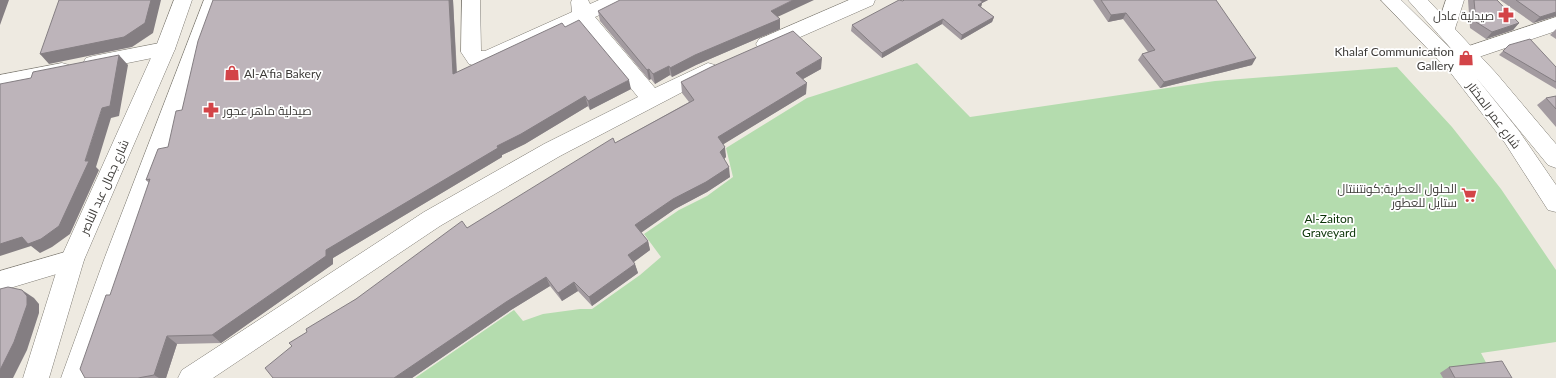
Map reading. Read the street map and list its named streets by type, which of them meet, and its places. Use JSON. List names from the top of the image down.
{
  "streets": {
    "street": ["شارع عمر المختار", "شارع جمال عبد الناصر"]
  },
  "parks": ["Al-Zaiton Graveyard"],
  "places": {
    "pharmacy": ["صيدلية عادل", "صيدلية ماهر عجور"],
    "shop": ["Khalaf Communication Gallery", "Al-A'fia Bakery"],
    "supermarket": ["الحلول العطرية;كونتننتال ستايل للعطور"]
  }
}
